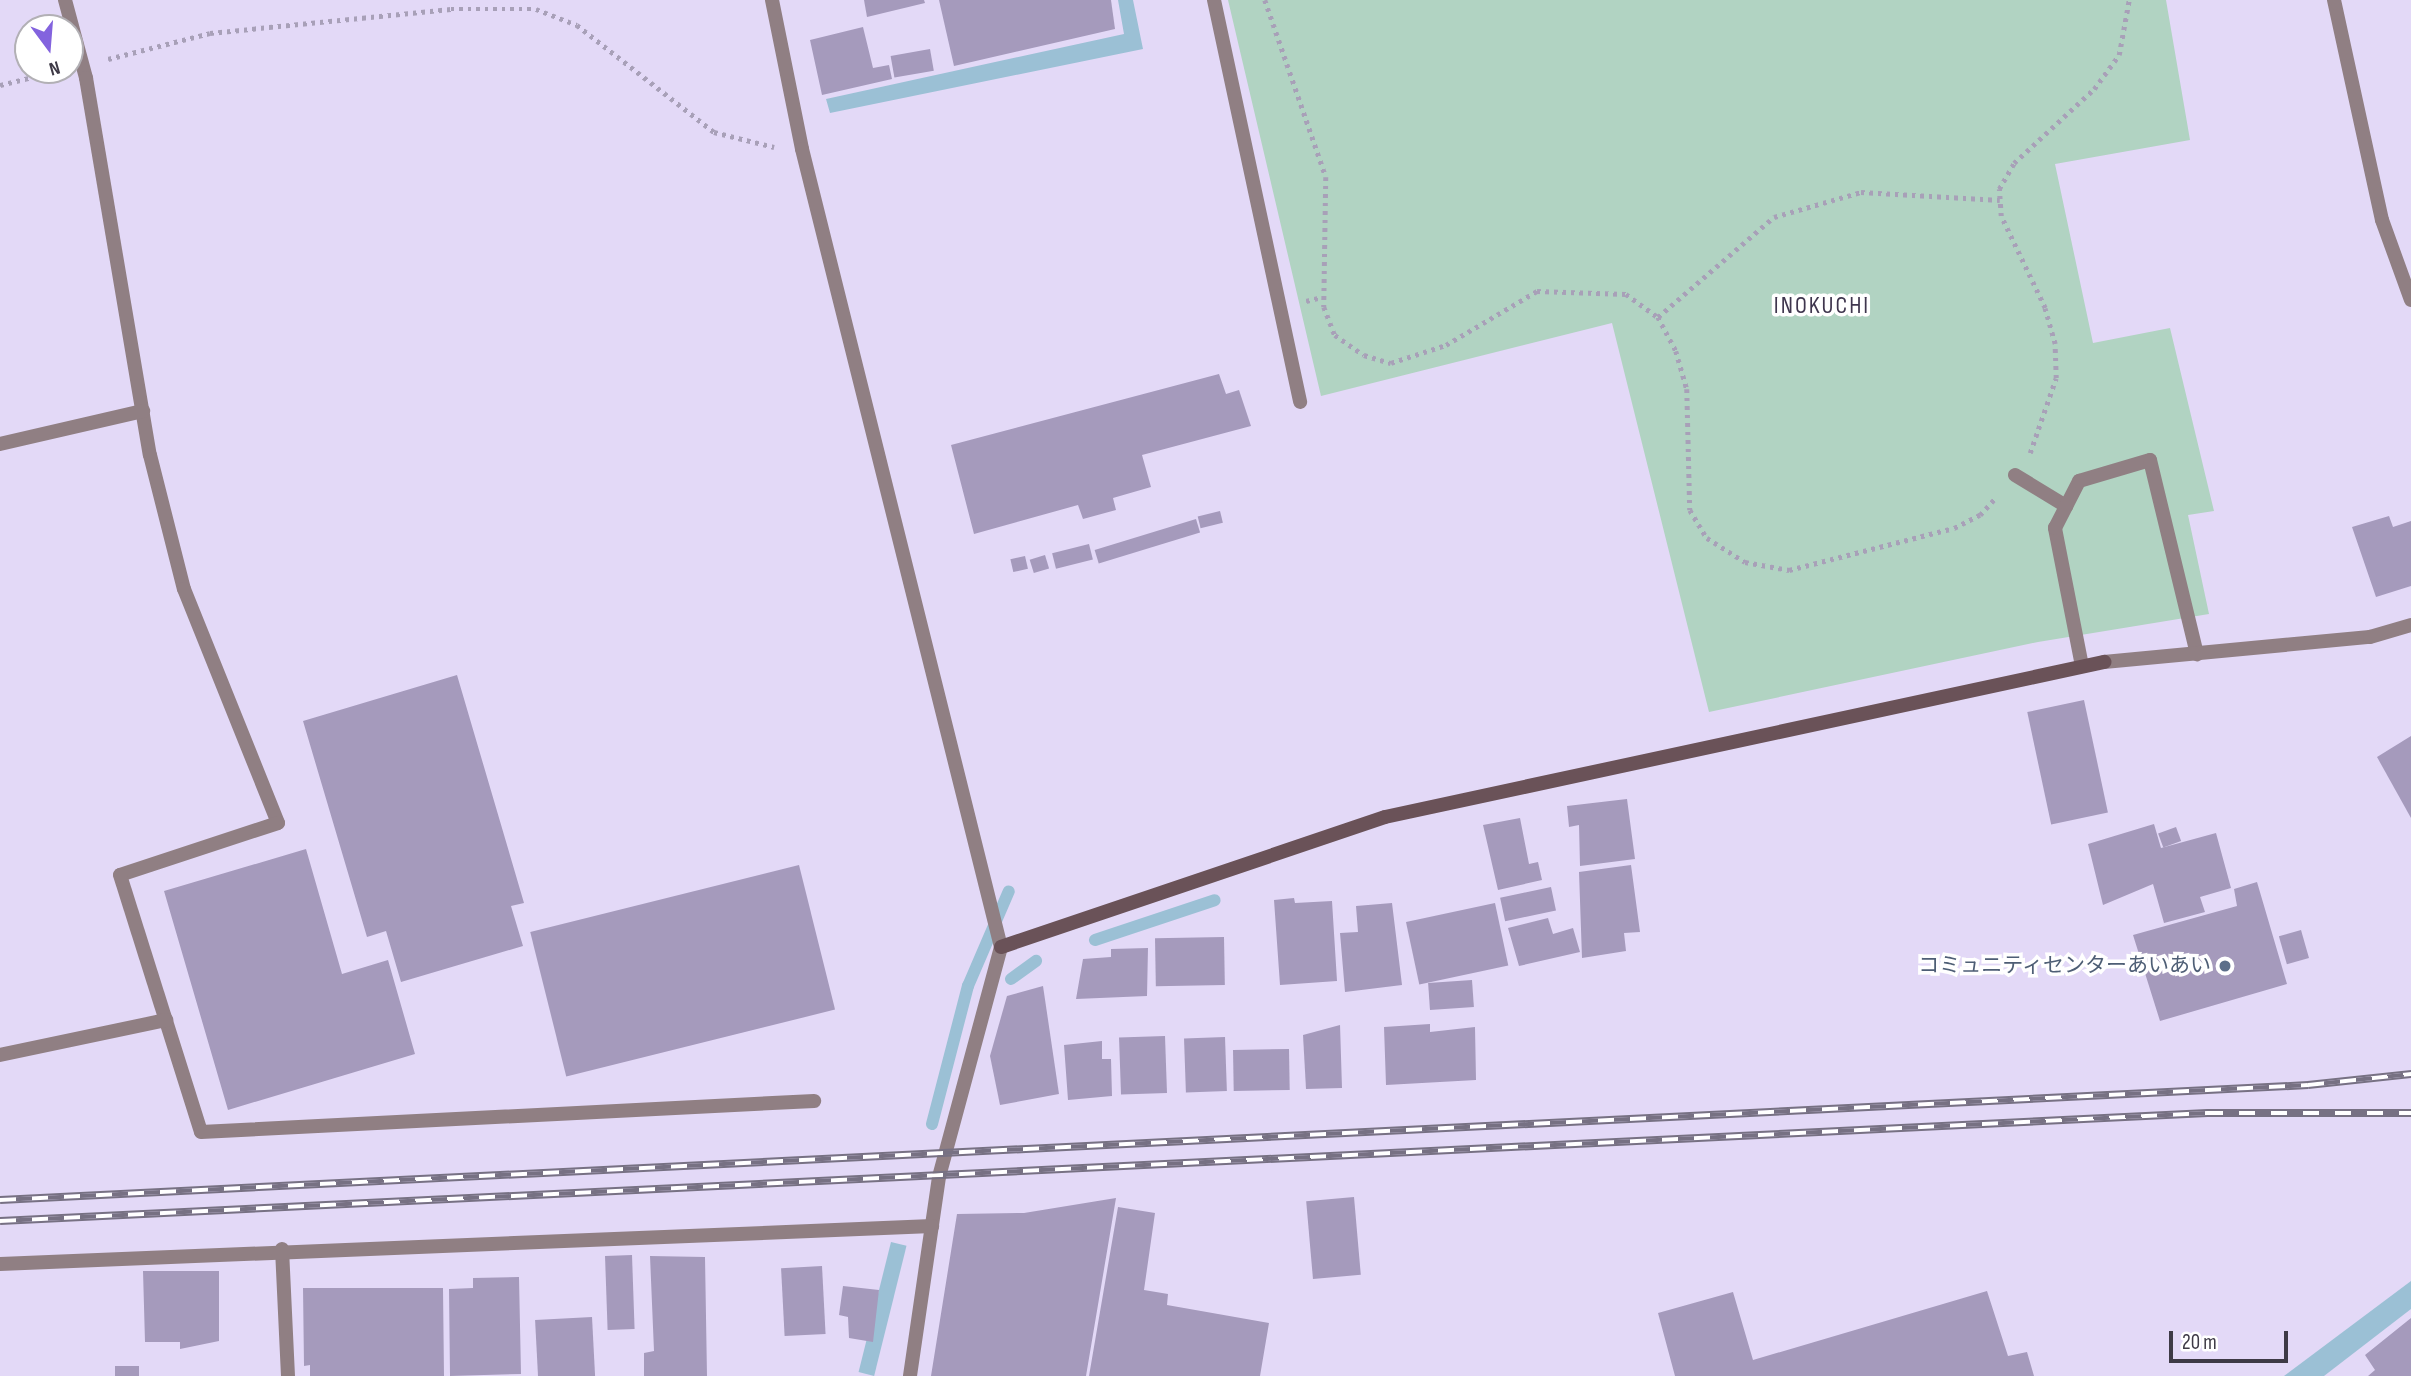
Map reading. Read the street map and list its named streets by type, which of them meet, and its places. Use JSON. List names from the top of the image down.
{
  "districts": ["INOKUCHI"],
  "places": ["コミュニティセンターあいあい"],
  "scale_bar": "20 m",
  "north": "bottom"
}
